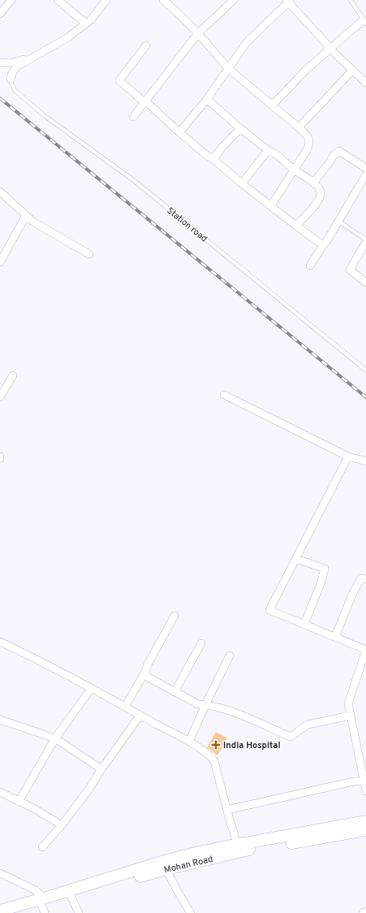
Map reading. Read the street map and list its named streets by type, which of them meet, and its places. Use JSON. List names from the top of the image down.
{
  "streets": {
    "main road": ["Mohan Road"],
    "lane": ["Station road"]
  },
  "places": {
    "health": ["India Hospital"]
  }
}
